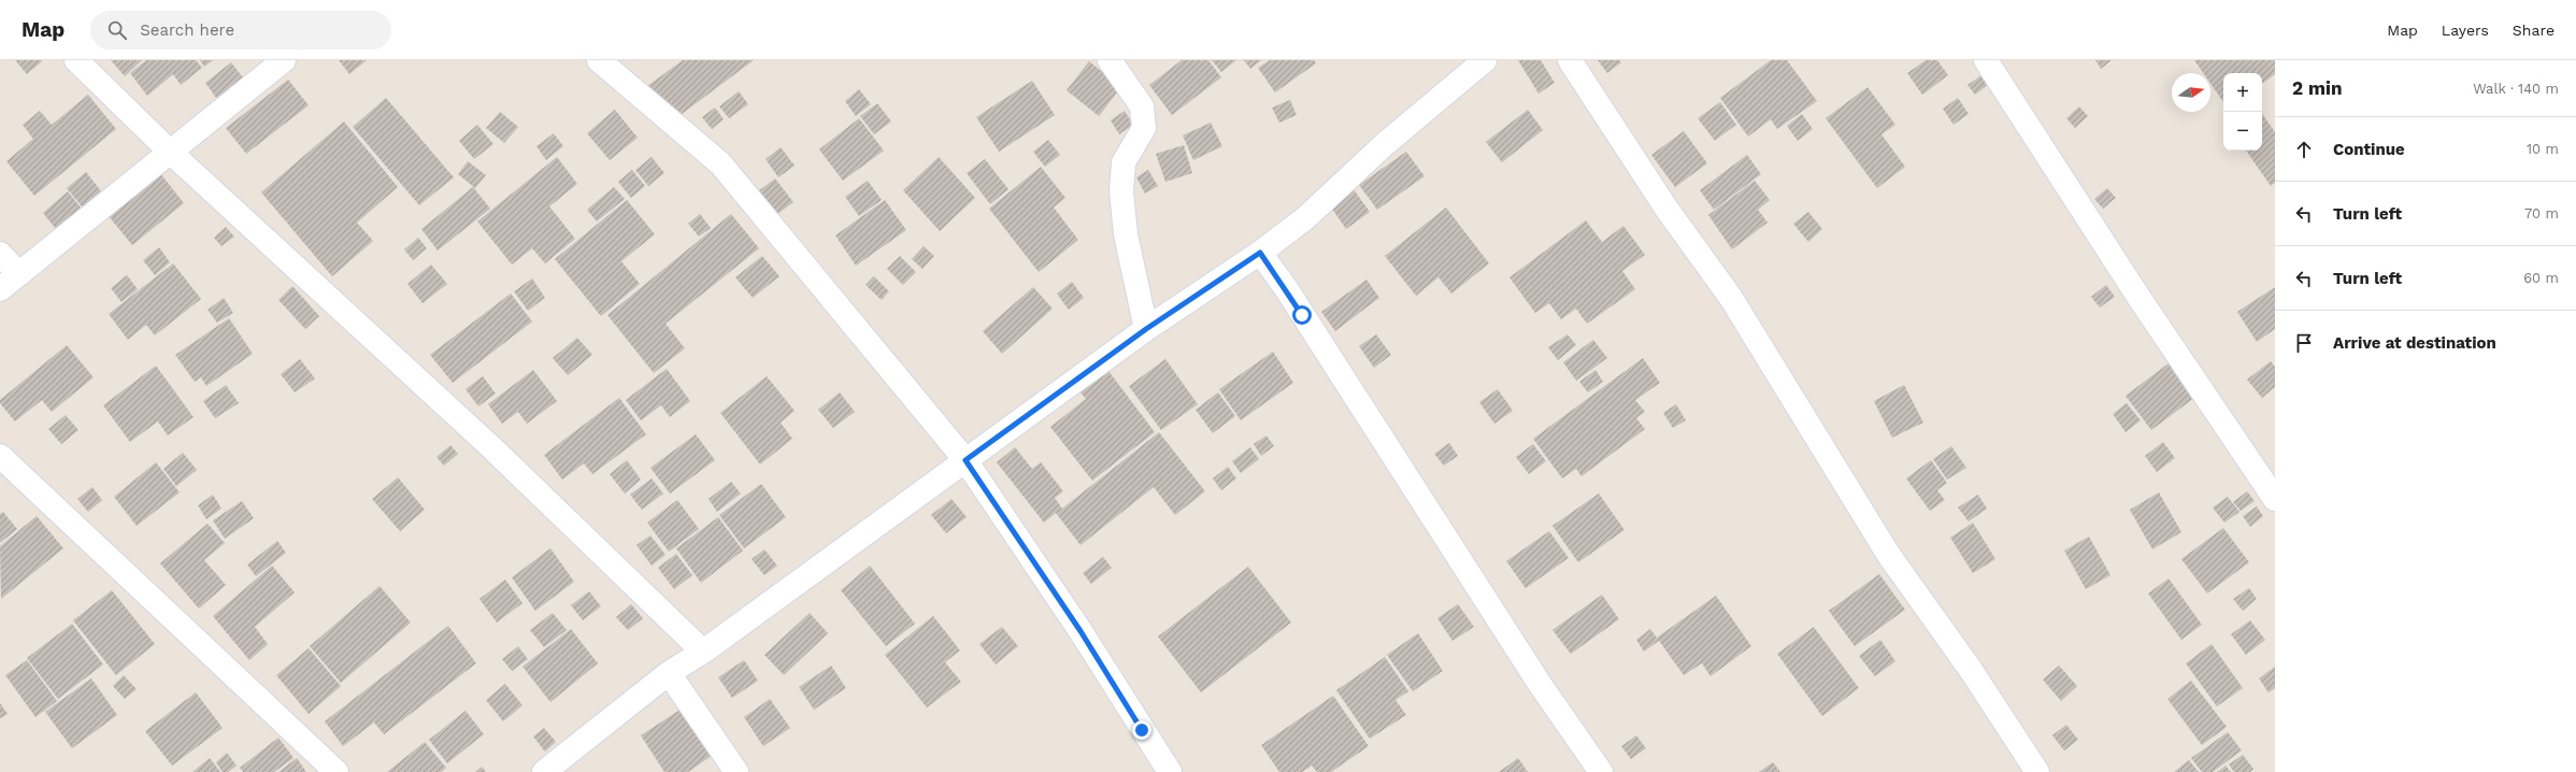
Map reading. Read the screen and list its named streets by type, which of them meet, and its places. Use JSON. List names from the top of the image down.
{
  "north": "right",
  "page": {
    "header": "Map",
    "search": "Search here",
    "nav": ["Map", "Layers", "Share"],
    "heading": ["2 min", "Walk · 140 m"],
    "map_buttons": ["+", "−"],
    "list": [
      ["Continue", "10 m"],
      ["Turn left", "70 m"],
      ["Turn left", "60 m"],
      "Arrive at destination"
    ]
  }
}
